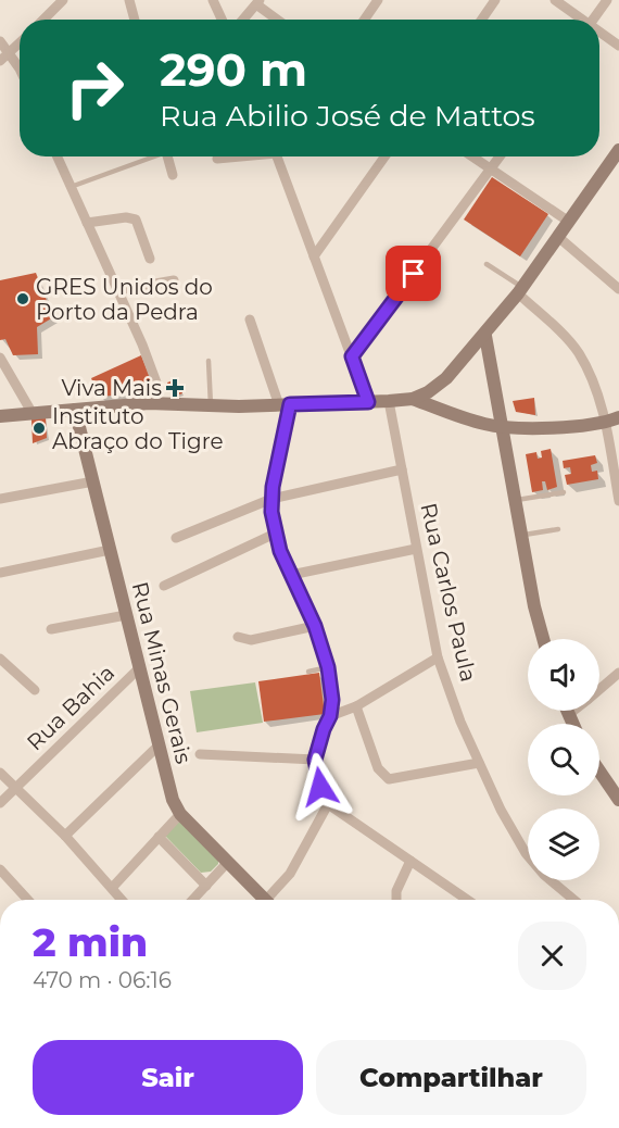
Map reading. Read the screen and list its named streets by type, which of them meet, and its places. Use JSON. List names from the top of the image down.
{
  "streets": {
    "main road": ["Rua Minas Gerais"],
    "street": ["Rua Carlos Paula", "Rua Bahia"]
  },
  "crossings": [
    ["Rua Minas Gerais", "Rua Bahia"]
  ],
  "places": {
    "other": ["GRES Unidos do Porto da Pedra", "Instituto Abraço do Tigre"],
    "health": ["Viva Mais"]
  },
  "page": {
    "turn": ["290 m", "Rua Abilio José de Mattos"],
    "heading": ["2 min", "470 m · 06:16"],
    "buttons": ["Sair", "Compartilhar"]
  }
}
